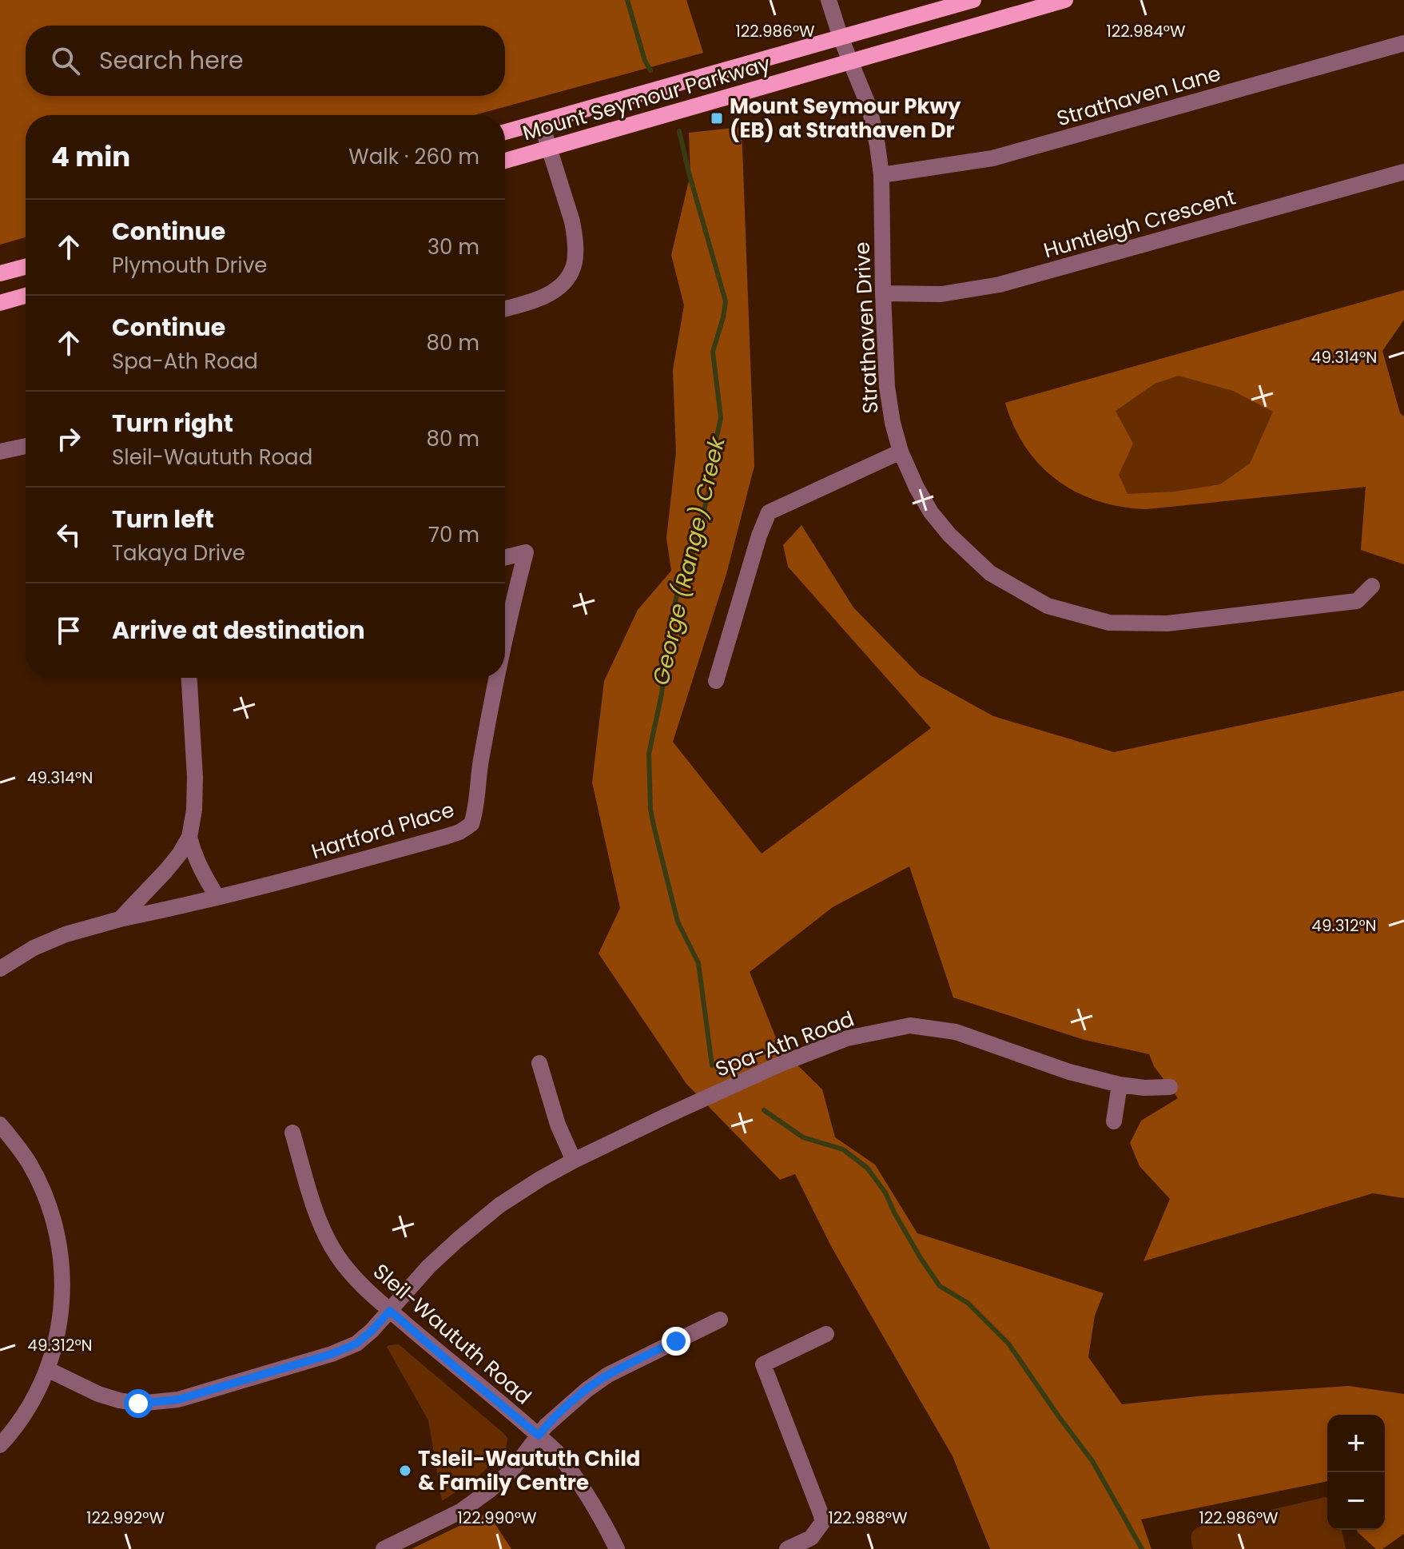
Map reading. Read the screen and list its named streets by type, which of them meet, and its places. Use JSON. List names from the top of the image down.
{
  "streets": {
    "main road": ["Mount Seymour Parkway"],
    "street": [
      "Strathaven Lane",
      "Huntleigh Crescent",
      "Strathaven Drive",
      "Hartford Place",
      "Spa-Ath Road",
      "Sleil-Waututh Road"
    ]
  },
  "crossings": [
    ["Strathaven Lane", "Strathaven Drive"],
    ["Mount Seymour Parkway", "Strathaven Drive"],
    ["Huntleigh Crescent", "Strathaven Drive"],
    ["Spa-Ath Road", "Sleil-Waututh Road"]
  ],
  "water": ["George (Range) Creek"],
  "places": {
    "transit": ["Mount Seymour Pkwy (EB) at Strathaven Dr"],
    "other": ["Tsleil-Waututh Child & Family Centre"]
  },
  "page": {
    "search": "Search here",
    "heading": ["4 min", "Walk · 260 m"],
    "list": [
      ["Continue", "Plymouth Drive", "30 m"],
      ["Continue", "Spa-Ath Road", "80 m"],
      ["Turn right", "Sleil-Waututh Road", "80 m"],
      ["Turn left", "Takaya Drive", "70 m"],
      "Arrive at destination"
    ],
    "map_buttons": ["+", "−"]
  },
  "coordinates": [
    "122.986°W",
    "122.984°W",
    "49.314°N",
    "49.312°N",
    "122.992°W",
    "122.990°W",
    "122.988°W"
  ]
}
